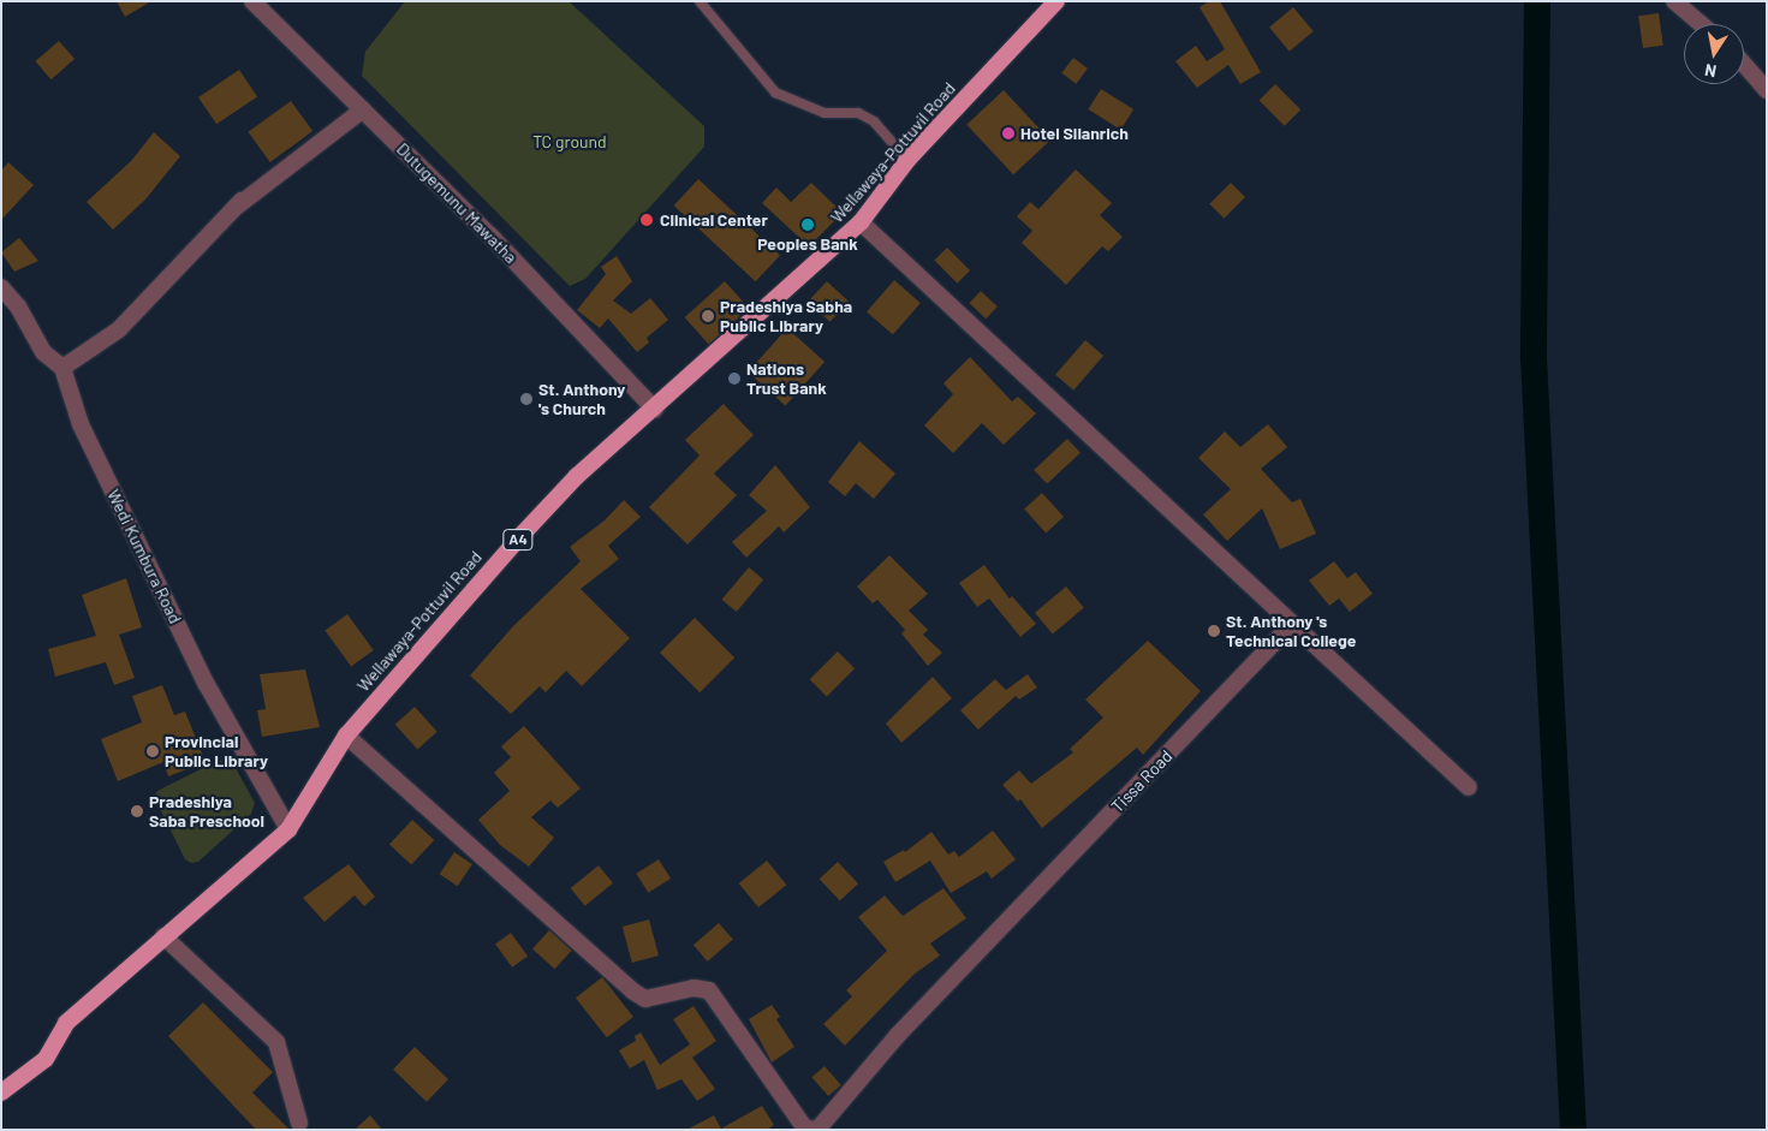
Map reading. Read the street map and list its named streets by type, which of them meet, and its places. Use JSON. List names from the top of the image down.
{
  "streets": {
    "highway": ["Wellawaya-Pottuvil Road", "A4"],
    "street": ["Dutugemunu Mawatha", "Wedi Kumbura Road", "Tissa Road"]
  },
  "crossings": [
    ["Wellawaya-Pottuvil Road", "Dutugemunu Mawatha"],
    ["Wellawaya-Pottuvil Road", "Wedi Kumbura Road"]
  ],
  "parks": ["TC ground"],
  "places": [
    "Hotel Silanrich",
    "Clinical Center",
    "Peoples Bank",
    "Pradeshiya Sabha Public Library",
    "Nations Trust Bank",
    "St. Anthony 's Church",
    "St. Anthony 's Technical College",
    "Provincial Public Library",
    "Pradeshiya Saba Preschool"
  ],
  "north": "bottom"
}
